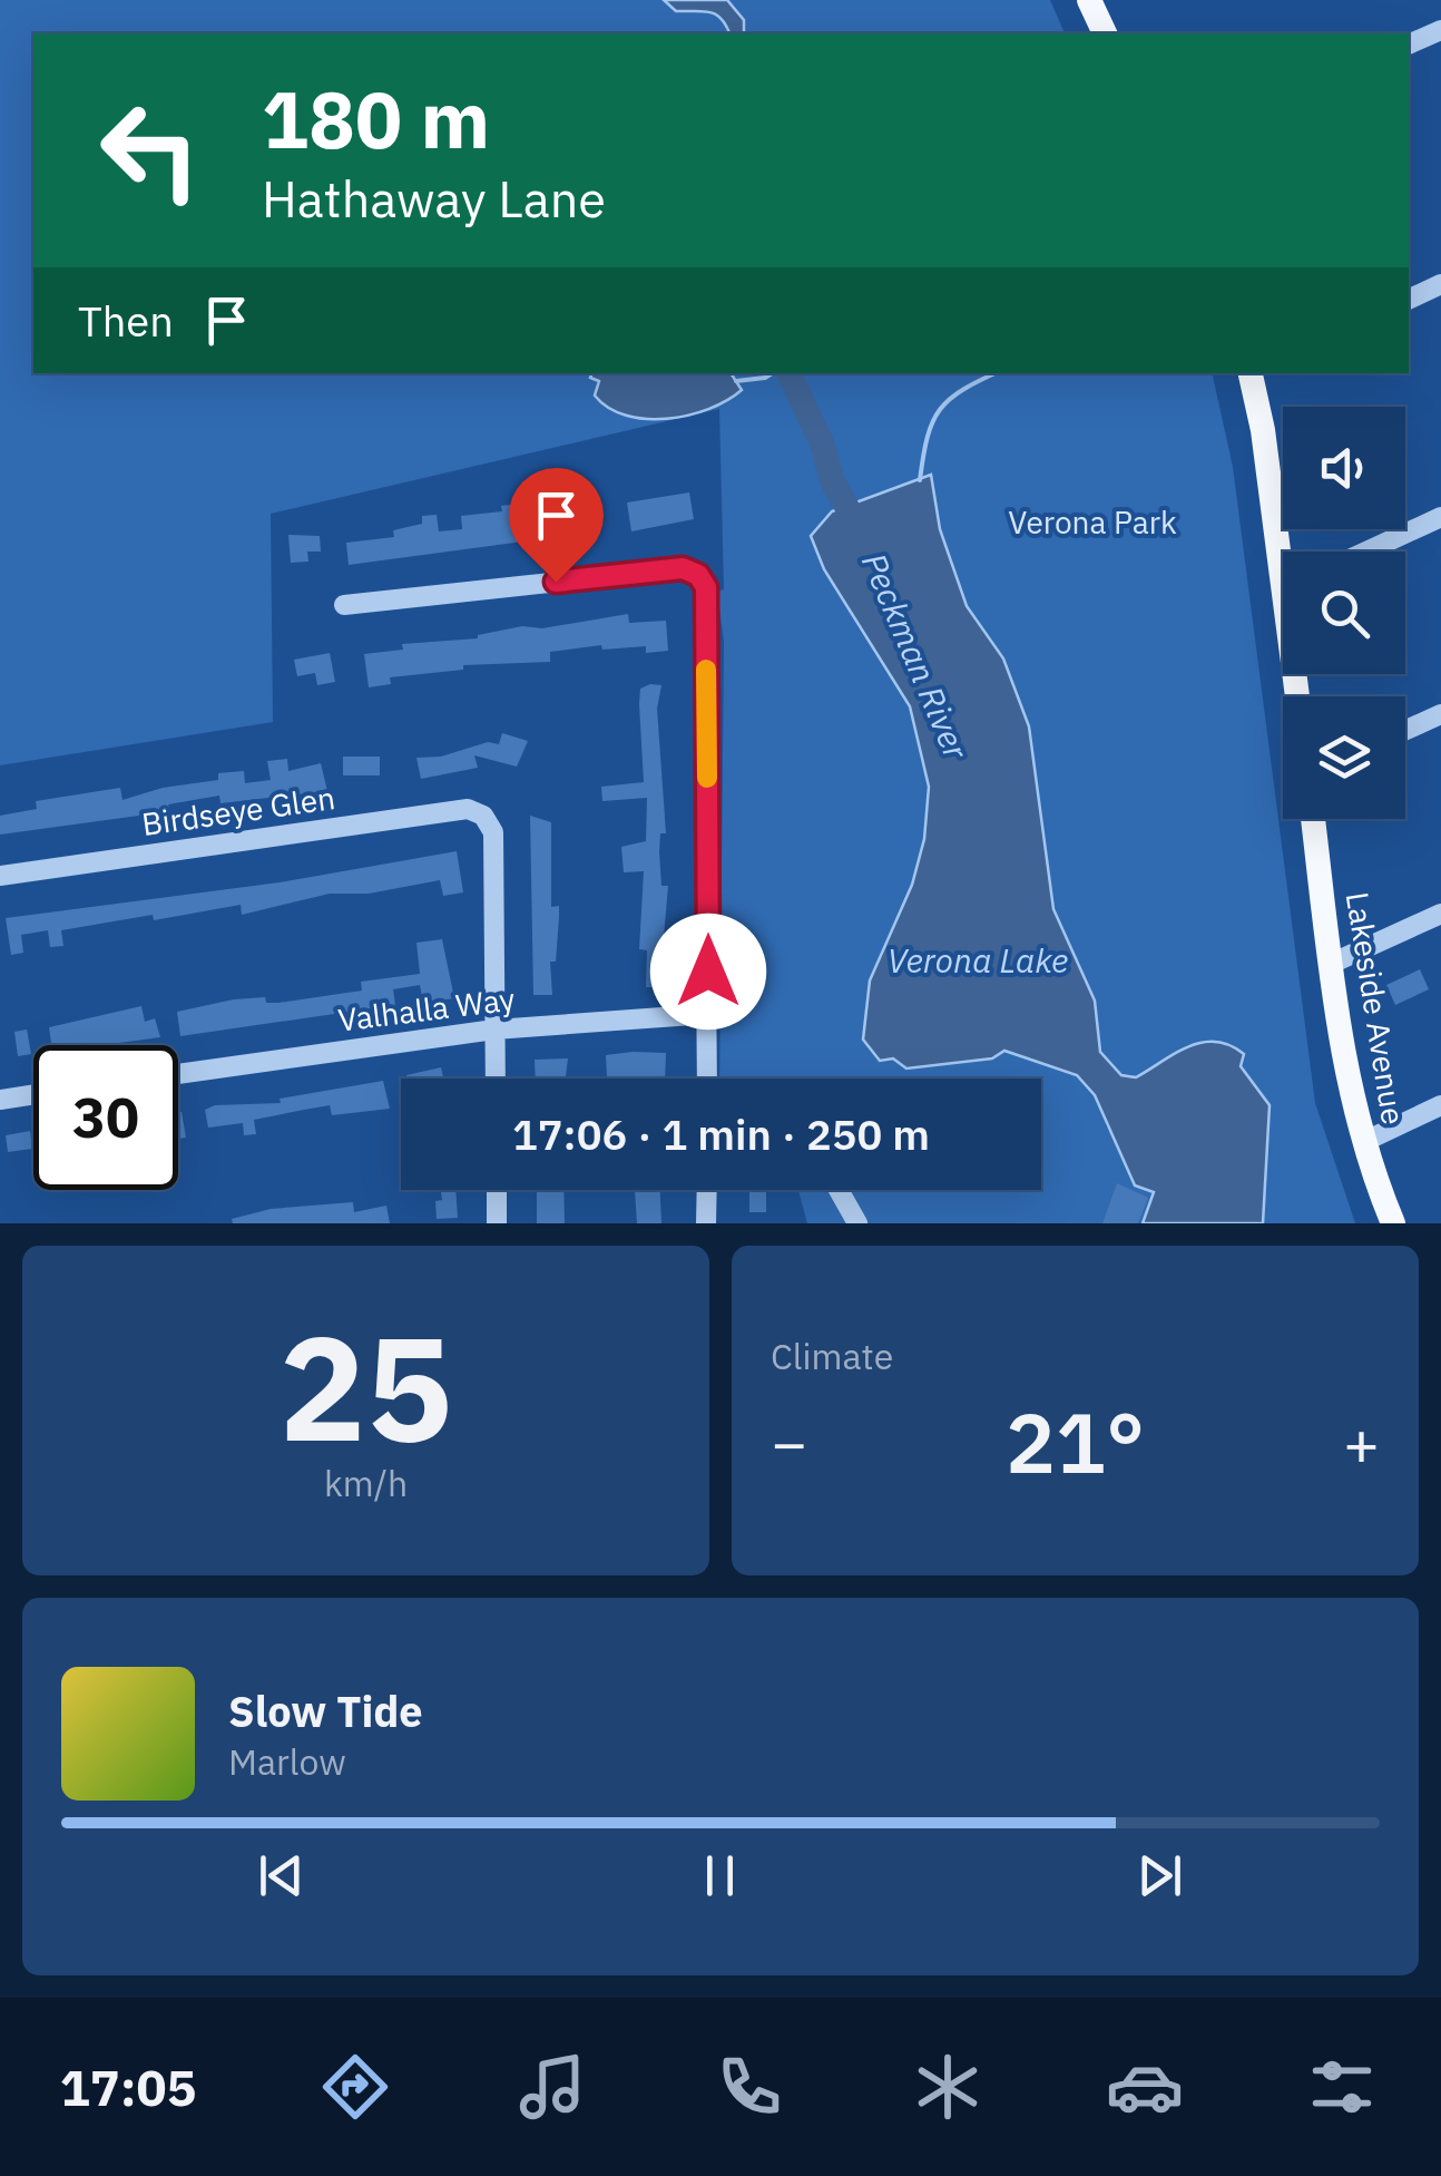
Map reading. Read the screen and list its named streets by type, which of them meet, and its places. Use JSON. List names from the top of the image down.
{
  "streets": {
    "main road": ["Lakeside Avenue"],
    "street": ["Birdseye Glen", "Valhalla Way"]
  },
  "crossings": [
    ["Birdseye Glen", "Valhalla Way"]
  ],
  "water": ["Peckman River", "Verona Lake"],
  "parks": ["Verona Park"],
  "page": {
    "turn": ["180 m", "Hathaway Lane"],
    "then": "Then",
    "limit": "30",
    "trip": "17:06 · 1 min · 250 m",
    "tile": [
      ["25", "km/h"],
      "Climate"
    ],
    "heat": ["−", "21°", "+"],
    "song": ["Slow Tide", "Marlow"],
    "tabs": "17:05"
  }
}
